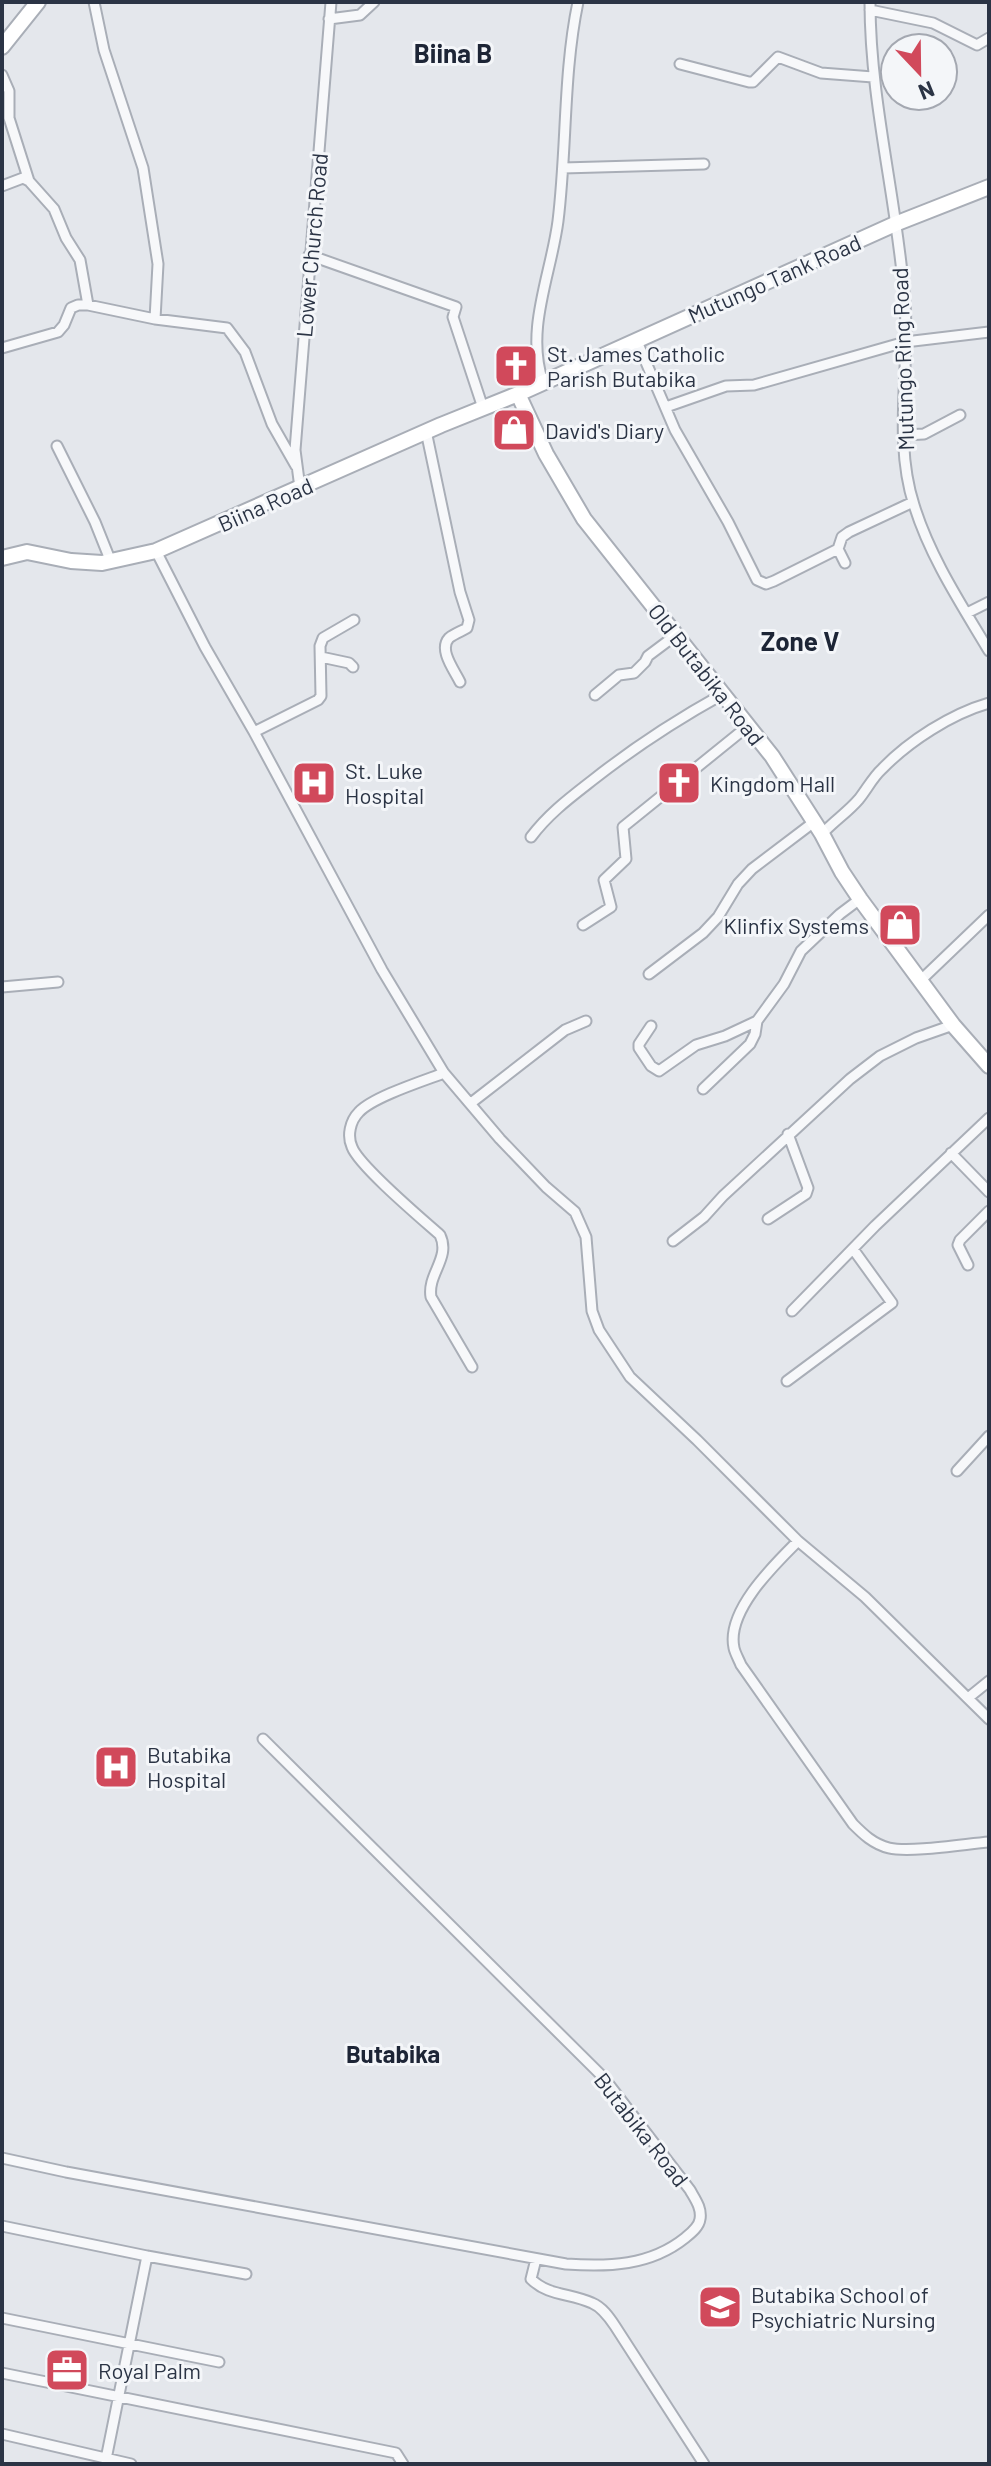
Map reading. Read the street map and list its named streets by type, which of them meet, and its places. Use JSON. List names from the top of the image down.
{
  "streets": {
    "main road": ["Mutungo Tank Road", "Biina Road", "Old Butabika Road"],
    "street": ["Lower Church Road", "Mutungo Ring Road", "Butabika Road"]
  },
  "crossings": [
    ["Lower Church Road", "Biina Road"],
    ["Mutungo Tank Road", "Mutungo Ring Road"],
    ["Mutungo Tank Road", "Biina Road"],
    ["Mutungo Tank Road", "Old Butabika Road"],
    ["Biina Road", "Old Butabika Road"]
  ],
  "districts": ["Biina B", "Zone V", "Butabika"],
  "places": {
    "church": ["St. James Catholic Parish Butabika", "Kingdom Hall"],
    "shop": ["David's Diary", "Klinfix Systems"],
    "hospital": ["St. Luke Hospital", "Butabika Hospital"],
    "school or university": ["Butabika School of Psychiatric Nursing"],
    "office": ["Royal Palm"]
  },
  "north": "bottom"
}
